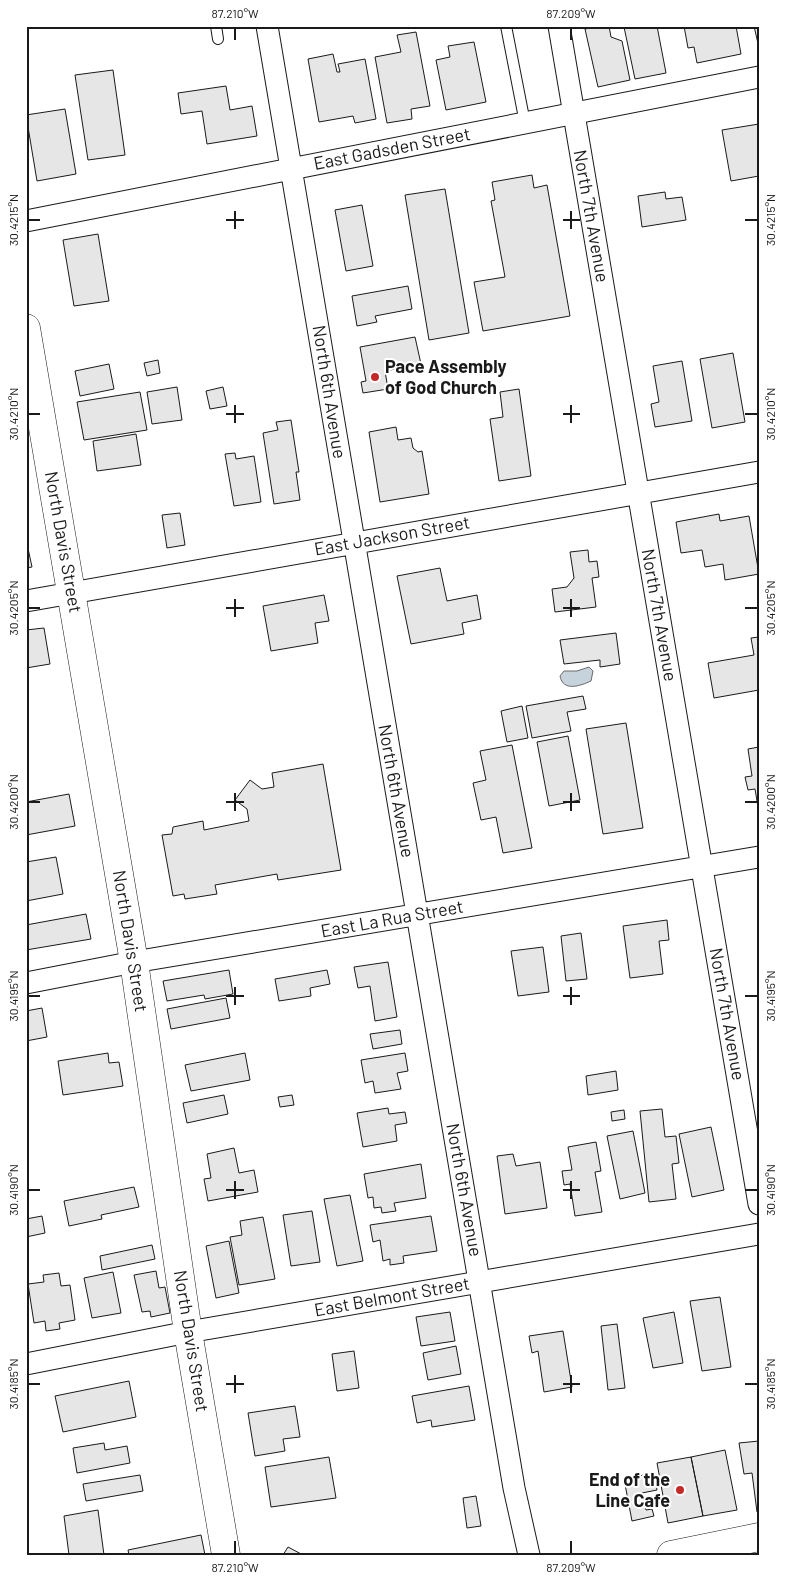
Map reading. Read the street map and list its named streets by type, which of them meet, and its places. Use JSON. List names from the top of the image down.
{
  "streets": {
    "main road": ["North Davis Street"],
    "street": [
      "East Gadsden Street",
      "North 7th Avenue",
      "North 6th Avenue",
      "East Jackson Street",
      "East La Rua Street",
      "East Belmont Street"
    ]
  },
  "crossings": [
    ["East Gadsden Street", "North 7th Avenue"],
    ["East Gadsden Street", "North 6th Avenue"],
    ["North 7th Avenue", "East Jackson Street"],
    ["North 7th Avenue", "East La Rua Street"],
    ["North 6th Avenue", "East Jackson Street"],
    ["North 6th Avenue", "East La Rua Street"],
    ["North 6th Avenue", "East Belmont Street"],
    ["East Jackson Street", "North Davis Street"],
    ["North Davis Street", "East La Rua Street"],
    ["North Davis Street", "East Belmont Street"]
  ],
  "places": ["Pace Assembly of God Church", "End of the Line Cafe"],
  "coordinates": [
    "87.210°W",
    "87.209°W",
    "30.4215°N",
    "30.4210°N",
    "30.4205°N",
    "30.4200°N",
    "30.4195°N",
    "30.4190°N",
    "30.4185°N"
  ]
}
